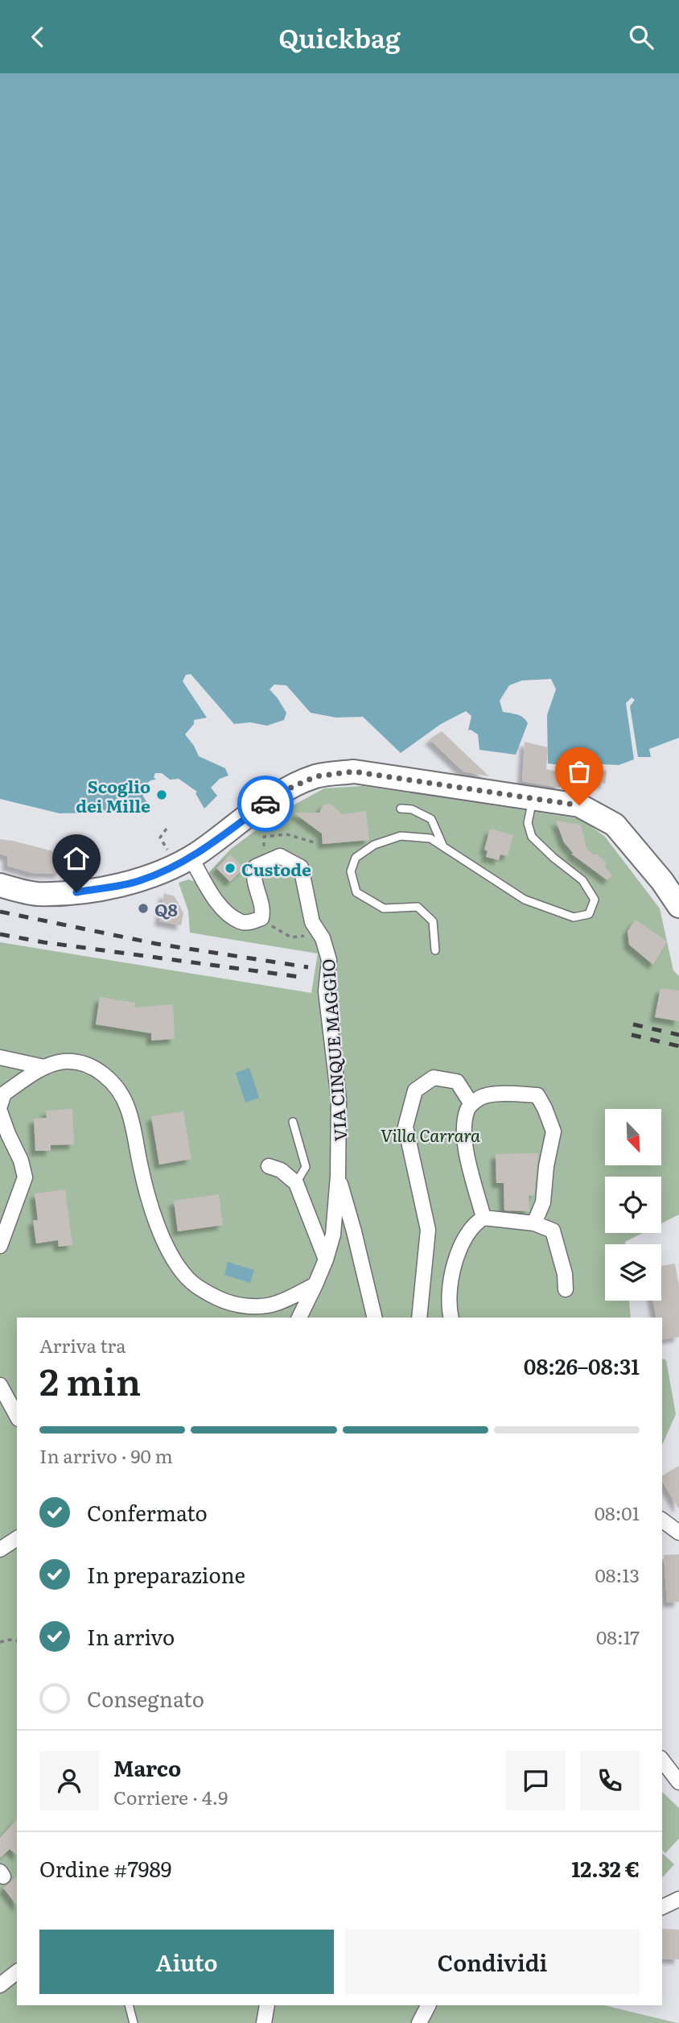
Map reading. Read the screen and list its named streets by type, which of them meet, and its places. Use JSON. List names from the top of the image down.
{
  "streets": {
    "street": ["VIA CINQUE MAGGIO"]
  },
  "parks": ["Villa Carrara"],
  "places": ["Scoglio dei Mille", "Custode", "Q8"],
  "north": "bottom right",
  "page": {
    "header": "Quickbag",
    "heading": ["2 min", "Arriva tra", "08:26–08:31"],
    "panel": [
      "Marco",
      "Corriere · 4.9",
      "Ordine #7989",
      "12.32 €"
    ],
    "bar": "In arrivo · 90 m",
    "list": [
      ["Confermato", "08:01"],
      ["In preparazione", "08:13"],
      ["In arrivo", "08:17"],
      "Consegnato"
    ],
    "buttons": ["Aiuto", "Condividi"]
  }
}
